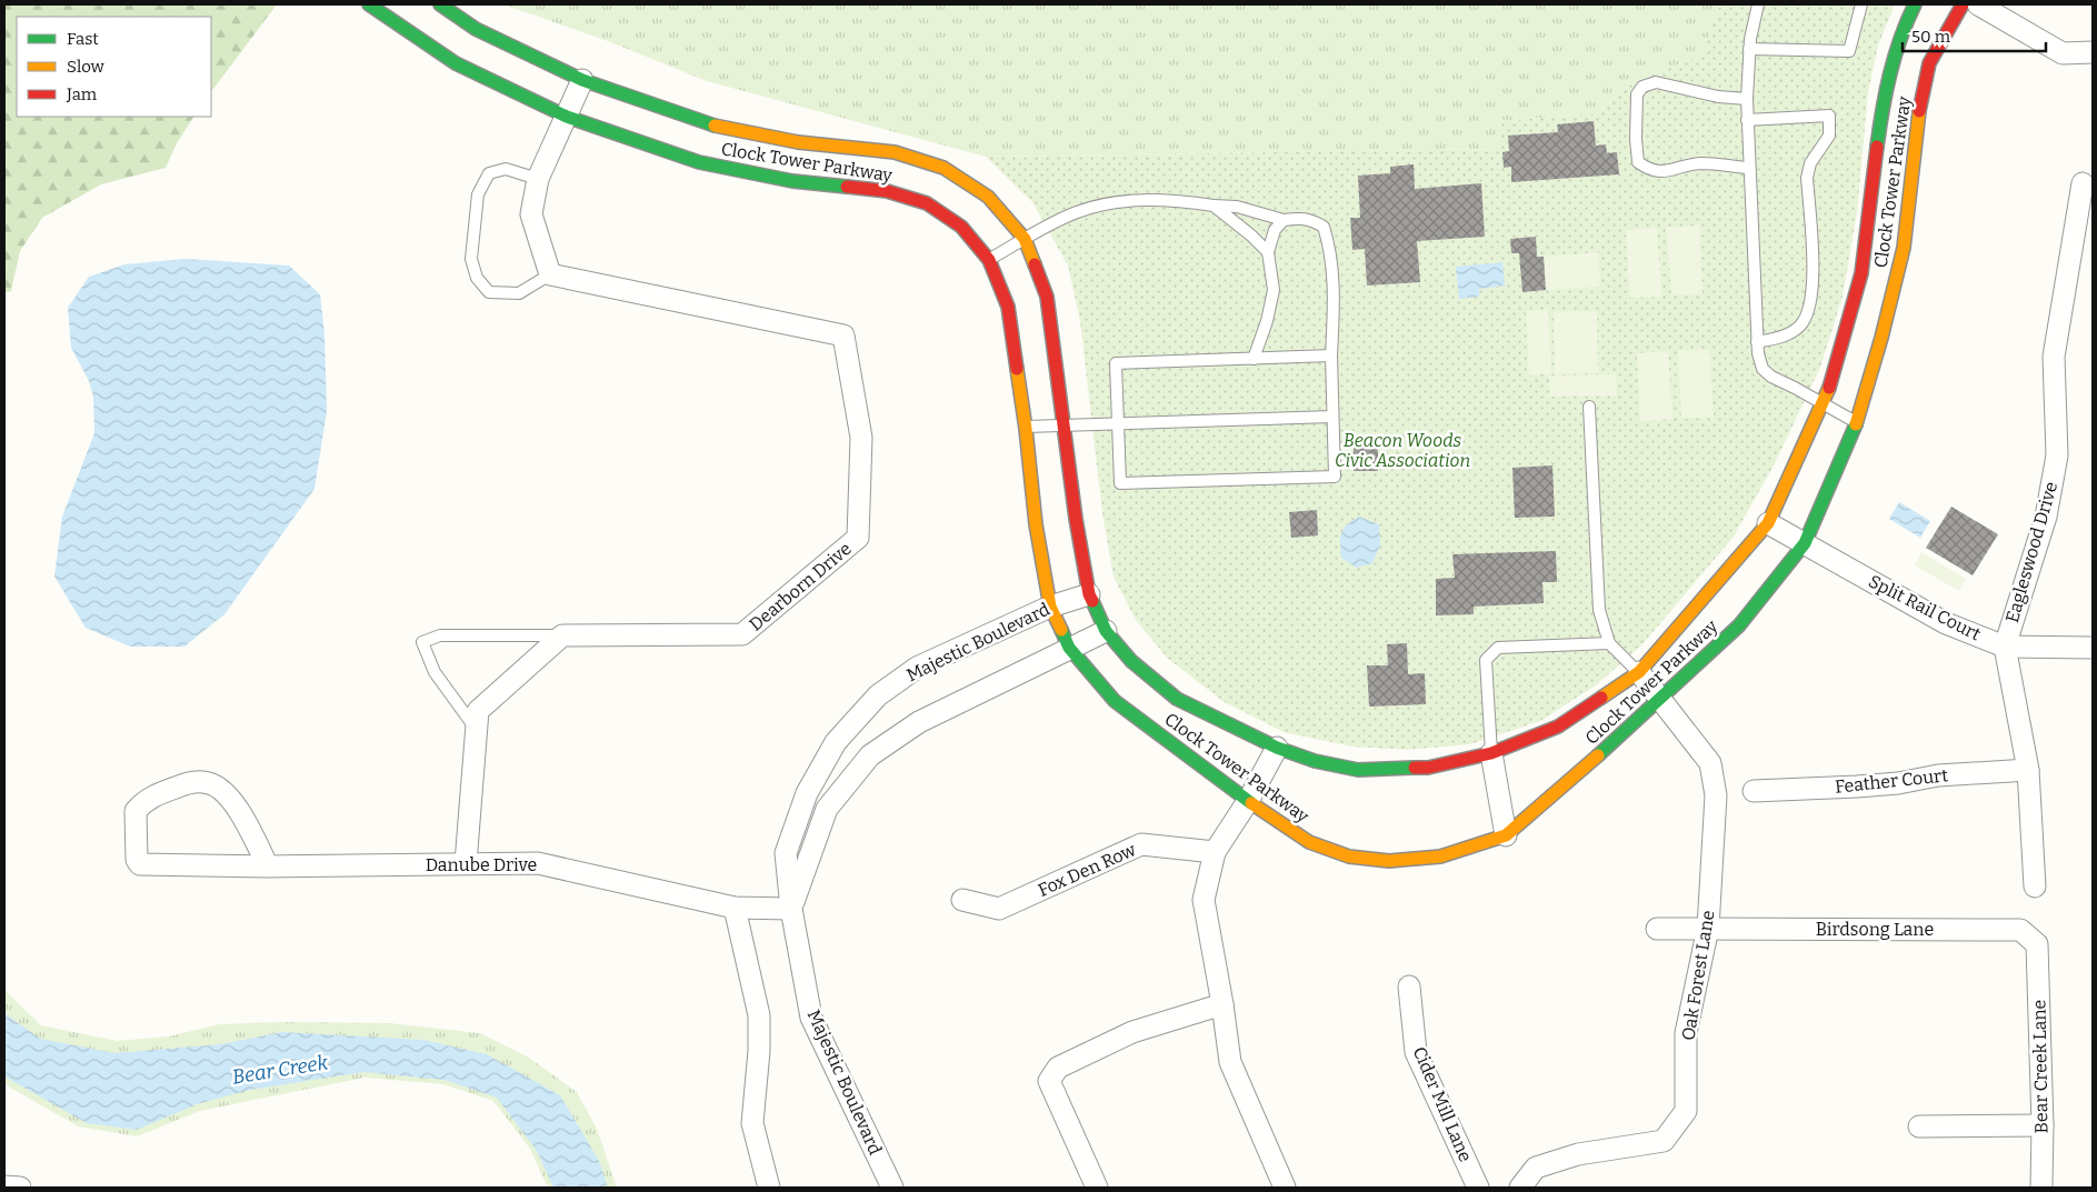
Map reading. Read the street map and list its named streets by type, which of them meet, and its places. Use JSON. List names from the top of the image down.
{
  "streets": {
    "street": [
      "Clock Tower Parkway",
      "Eagleswood Drive",
      "Dearborn Drive",
      "Split Rail Court",
      "Majestic Boulevard",
      "Feather Court",
      "Danube Drive",
      "Fox Den Row",
      "Birdsong Lane",
      "Oak Forest Lane",
      "Bear Creek Lane",
      "Cider Mill Lane"
    ]
  },
  "crossings": [
    ["Clock Tower Parkway", "Split Rail Court"],
    ["Clock Tower Parkway", "Majestic Boulevard"],
    ["Clock Tower Parkway", "Oak Forest Lane"],
    ["Eagleswood Drive", "Split Rail Court"],
    ["Eagleswood Drive", "Feather Court"],
    ["Majestic Boulevard", "Danube Drive"],
    ["Birdsong Lane", "Oak Forest Lane"],
    ["Birdsong Lane", "Bear Creek Lane"]
  ],
  "water": ["Bear Creek"],
  "parks": ["Beacon Woods Civic Association"],
  "legend": ["Fast", "Slow", "Jam"],
  "scale_bar": "50 m"
}
